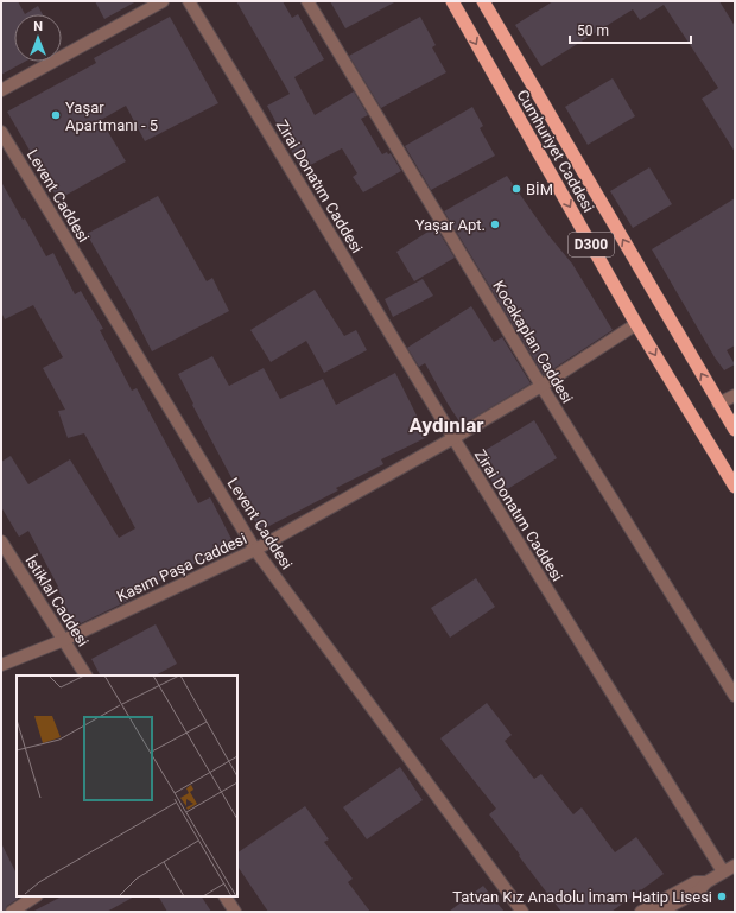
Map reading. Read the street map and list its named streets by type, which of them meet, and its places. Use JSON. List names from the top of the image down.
{
  "streets": {
    "highway": ["Cumhuriyet Caddesi", "D300"],
    "street": [
      "Zirai Donatım Caddesi",
      "Levent Caddesi",
      "Kocakaplan Caddesi",
      "Kasım Paşa Caddesi",
      "İstiklal Caddesi"
    ]
  },
  "crossings": [
    ["Cumhuriyet Caddesi", "Kasım Paşa Caddesi"],
    ["Zirai Donatım Caddesi", "Kasım Paşa Caddesi"],
    ["Levent Caddesi", "Kasım Paşa Caddesi"],
    ["Kocakaplan Caddesi", "Kasım Paşa Caddesi"],
    ["Kasım Paşa Caddesi", "İstiklal Caddesi"]
  ],
  "districts": ["Aydınlar"],
  "places": [
    "Yaşar Apartmanı - 5",
    "BİM",
    "Yaşar Apt.",
    "Tatvan Kız Anadolu İmam Hatip Lisesi"
  ],
  "scale_bar": "50 m",
  "north": "top"
}
